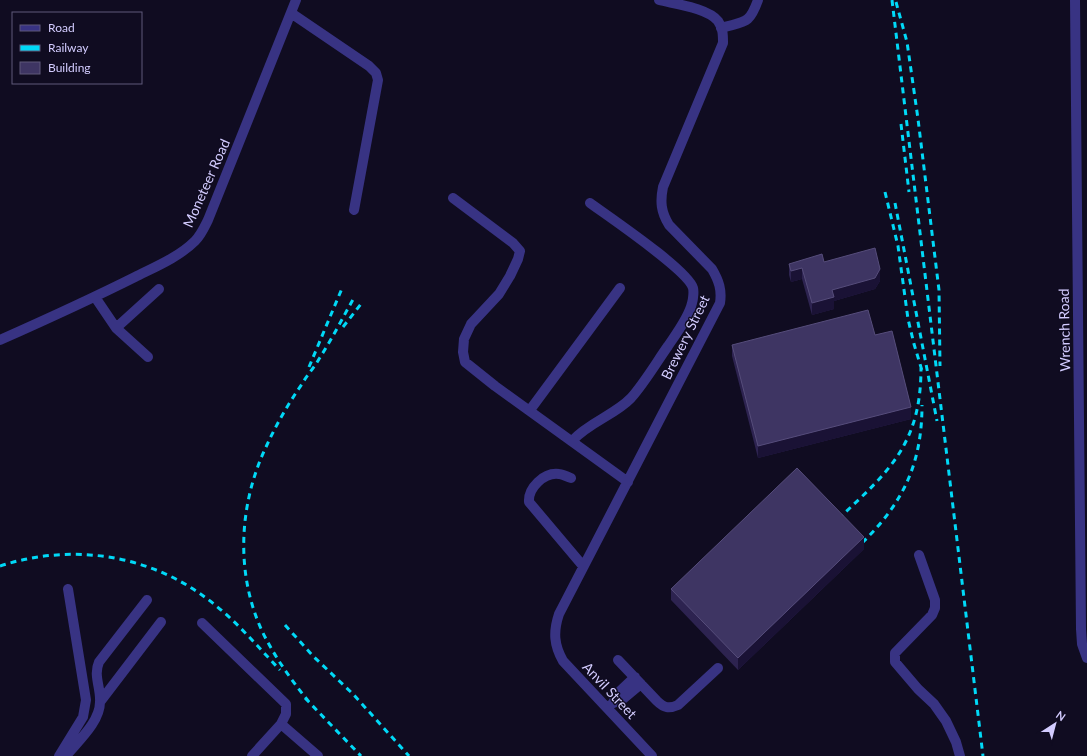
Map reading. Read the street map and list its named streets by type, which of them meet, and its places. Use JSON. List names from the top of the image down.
{
  "streets": {
    "street": [
      "Moneteer Road",
      "Wrench Road",
      "Brewery Street",
      "Anvil Street"
    ]
  },
  "crossings": [
    ["Brewery Street", "Anvil Street"]
  ],
  "legend": ["Road", "Railway", "Building"],
  "north": "top right"
}
